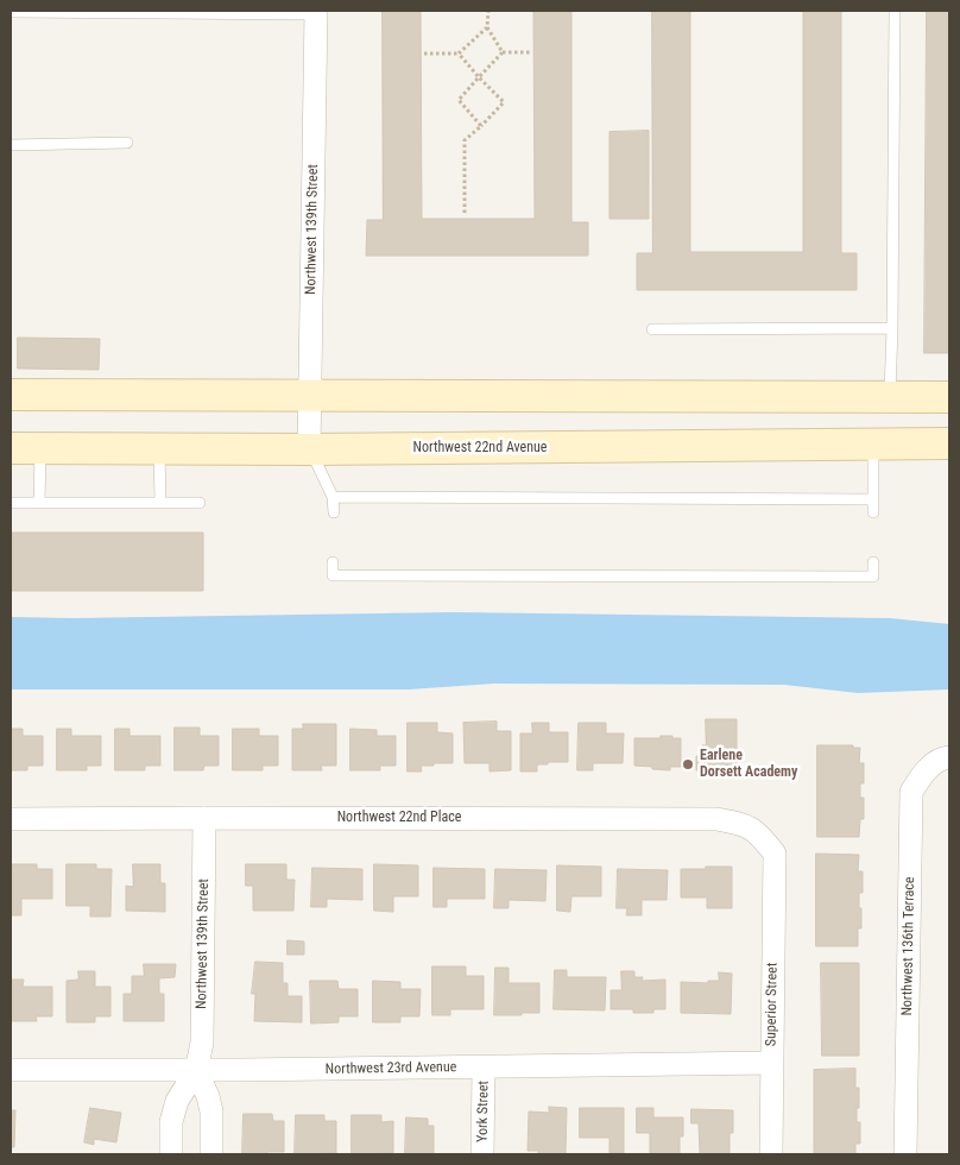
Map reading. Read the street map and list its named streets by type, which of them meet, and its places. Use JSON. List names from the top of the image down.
{
  "streets": {
    "main road": ["Northwest 22nd Avenue"],
    "street": [
      "Northwest 139th Street",
      "Northwest 22nd Place",
      "Northwest 136th Terrace",
      "Superior Street",
      "Northwest 23rd Avenue",
      "York Street"
    ]
  },
  "crossings": [
    ["Northwest 139th Street", "Northwest 22nd Avenue"],
    ["Northwest 139th Street", "Northwest 22nd Place"],
    ["Northwest 139th Street", "Northwest 23rd Avenue"],
    ["Northwest 22nd Place", "Superior Street"],
    ["Superior Street", "Northwest 23rd Avenue"],
    ["Northwest 23rd Avenue", "York Street"]
  ],
  "places": ["Earlene Dorsett Academy"]
}
